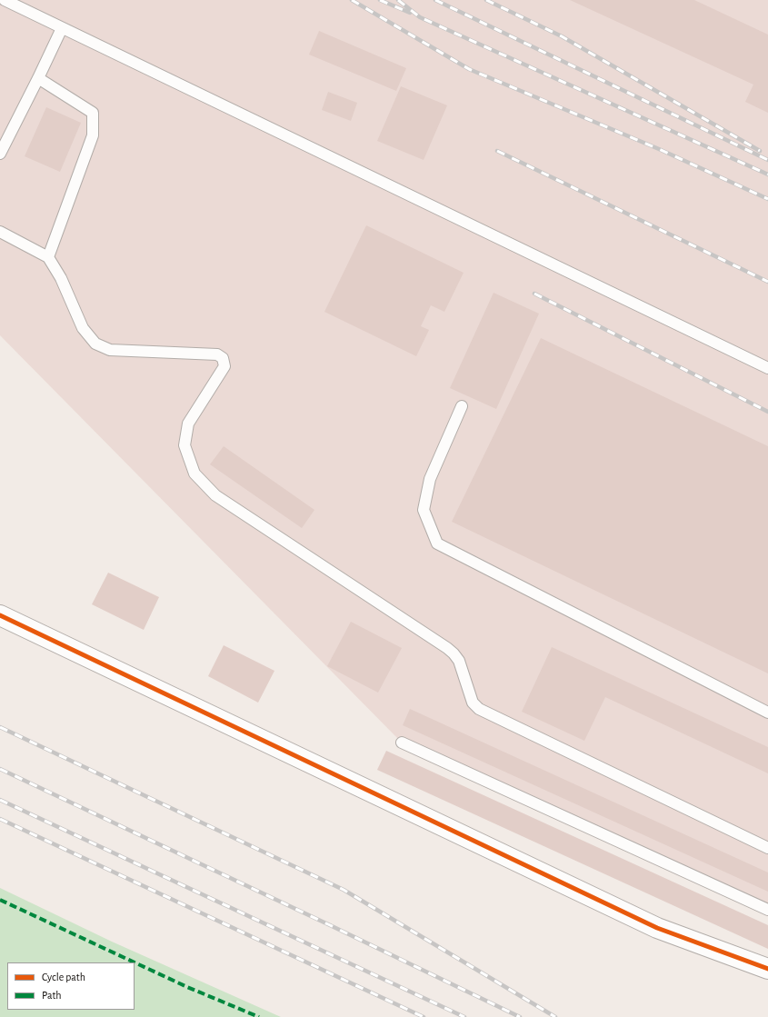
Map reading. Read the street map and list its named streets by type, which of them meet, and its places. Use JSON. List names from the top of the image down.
{
  "legend": ["Cycle path", "Path"]
}
